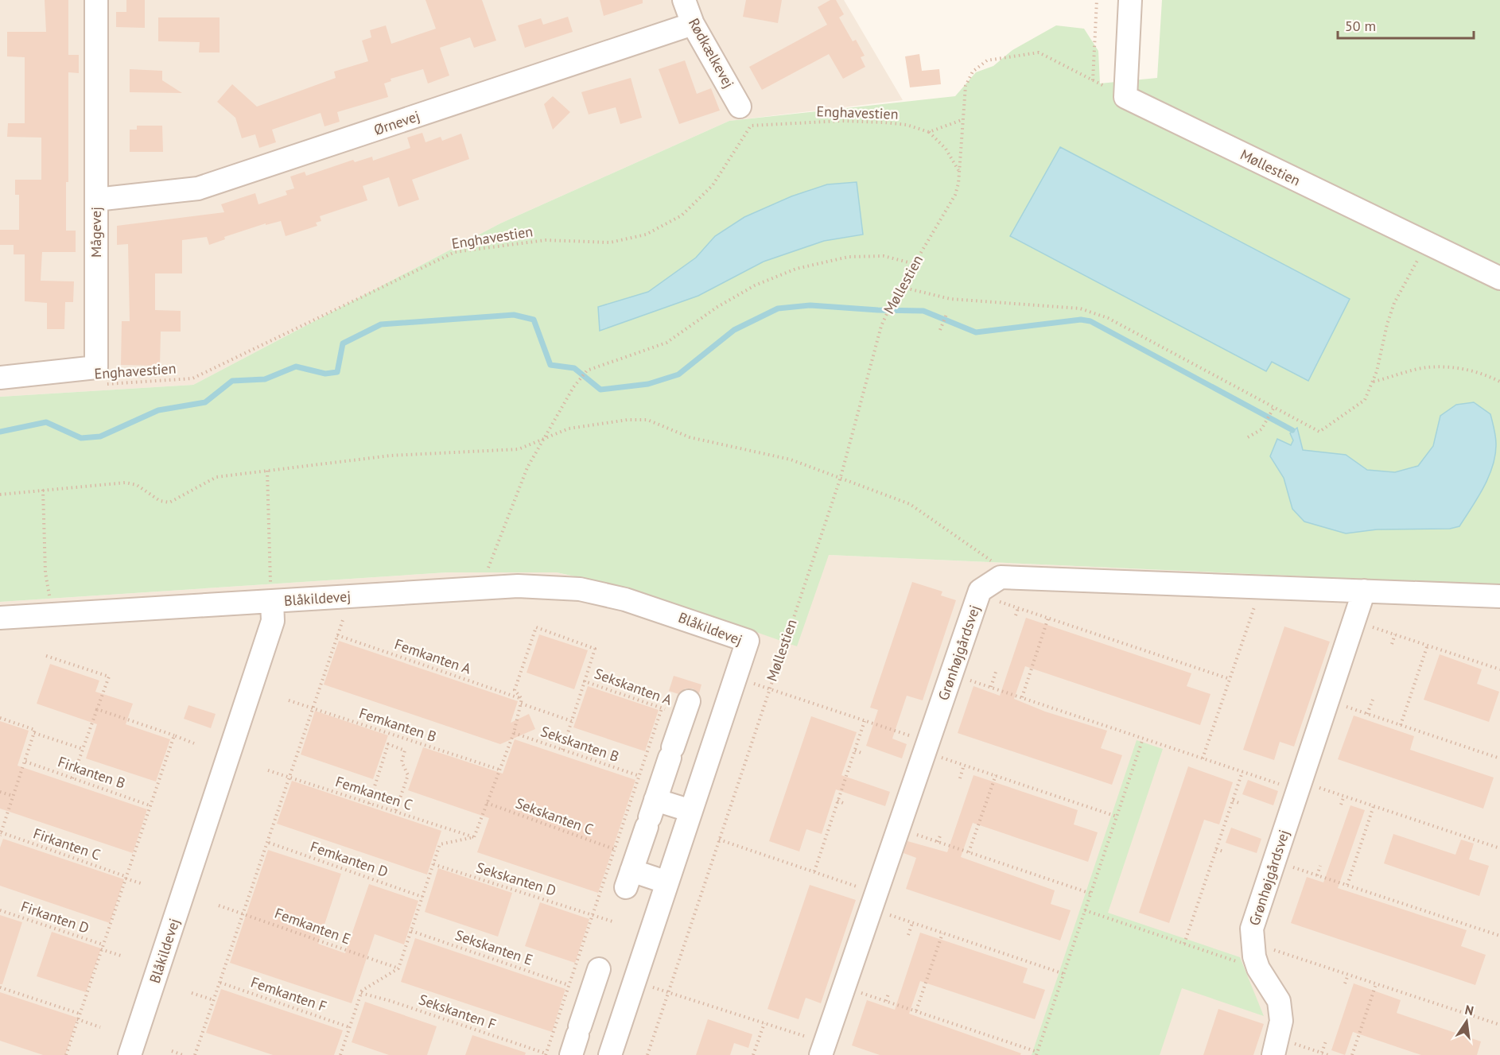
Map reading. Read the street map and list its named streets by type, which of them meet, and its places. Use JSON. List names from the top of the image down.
{
  "streets": {
    "street": [
      "Rødkælkevej",
      "Ørnevej",
      "Møllestien",
      "Mågevej",
      "Blåkildevej",
      "Grønhøjgårdsvej"
    ],
    "path": [
      "Enghavestien",
      "Femkanten A",
      "Sekskanten A",
      "Femkanten B",
      "Sekskanten B",
      "Firkanten B",
      "Femkanten C",
      "Sekskanten C",
      "Firkanten C",
      "Femkanten D",
      "Sekskanten D",
      "Firkanten D",
      "Femkanten E",
      "Sekskanten E",
      "Femkanten F",
      "Sekskanten F"
    ]
  },
  "crossings": [
    ["Rødkælkevej", "Ørnevej"],
    ["Ørnevej", "Mågevej"],
    ["Femkanten A", "Sekskanten A"]
  ],
  "scale_bar": "50 m",
  "north": "top"
}
